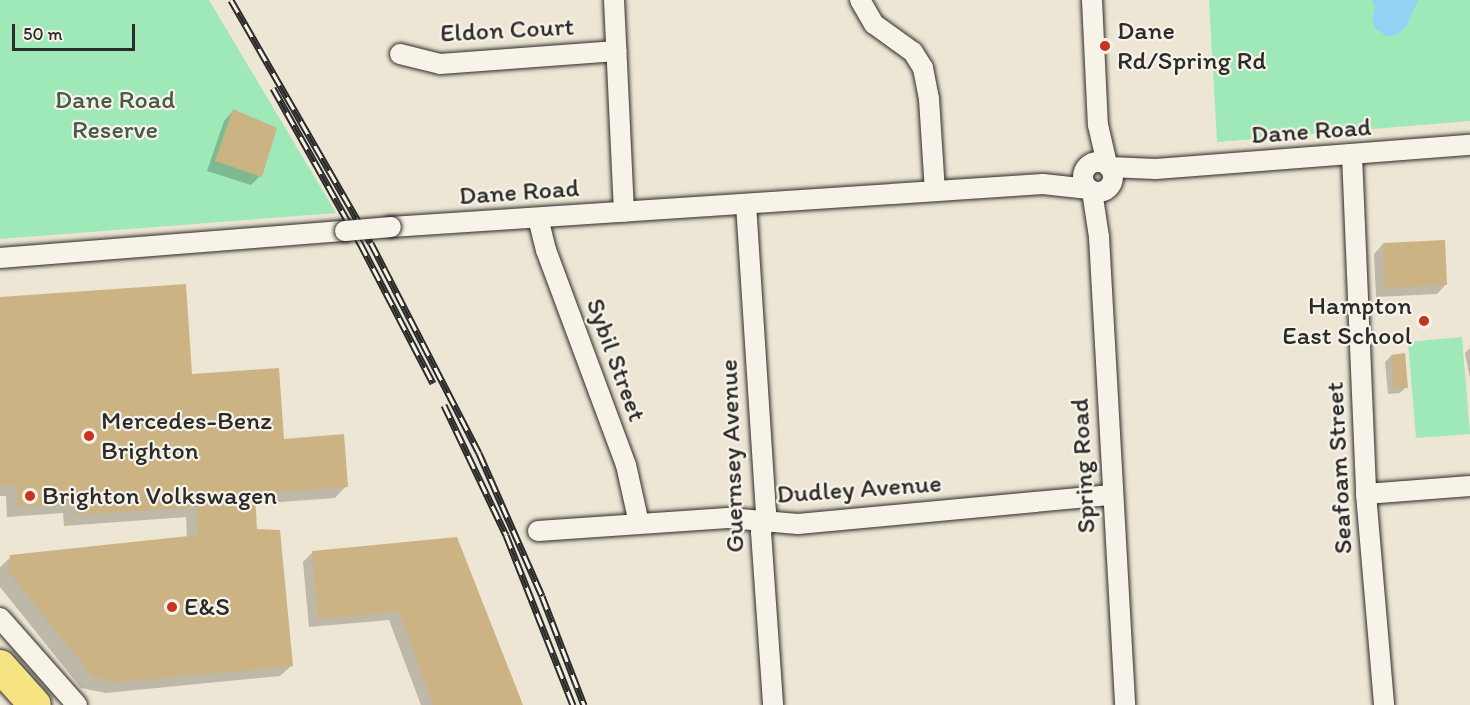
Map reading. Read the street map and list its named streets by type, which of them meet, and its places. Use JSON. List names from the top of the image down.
{
  "streets": {
    "street": [
      "Eldon Court",
      "Dane Road",
      "Sybil Street",
      "Guernsey Avenue",
      "Spring Road",
      "Seafoam Street",
      "Dudley Avenue"
    ]
  },
  "crossings": [
    ["Dane Road", "Sybil Street"],
    ["Dane Road", "Guernsey Avenue"],
    ["Dane Road", "Spring Road"],
    ["Dane Road", "Seafoam Street"],
    ["Sybil Street", "Dudley Avenue"],
    ["Guernsey Avenue", "Dudley Avenue"],
    ["Spring Road", "Dudley Avenue"]
  ],
  "parks": ["Dane Road Reserve"],
  "places": [
    "Dane Rd/Spring Rd",
    "Hampton East School",
    "Mercedes-Benz Brighton",
    "Brighton Volkswagen",
    "E&S"
  ],
  "scale_bar": "50 m"
}
